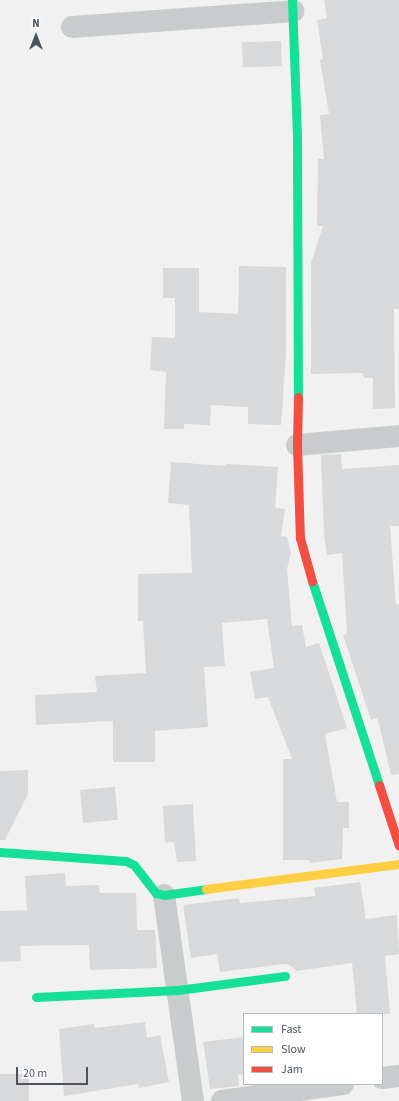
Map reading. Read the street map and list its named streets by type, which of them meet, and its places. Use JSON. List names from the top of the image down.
{
  "legend": ["Fast", "Slow", "Jam"],
  "scale_bar": "20 m",
  "north": "top"
}
